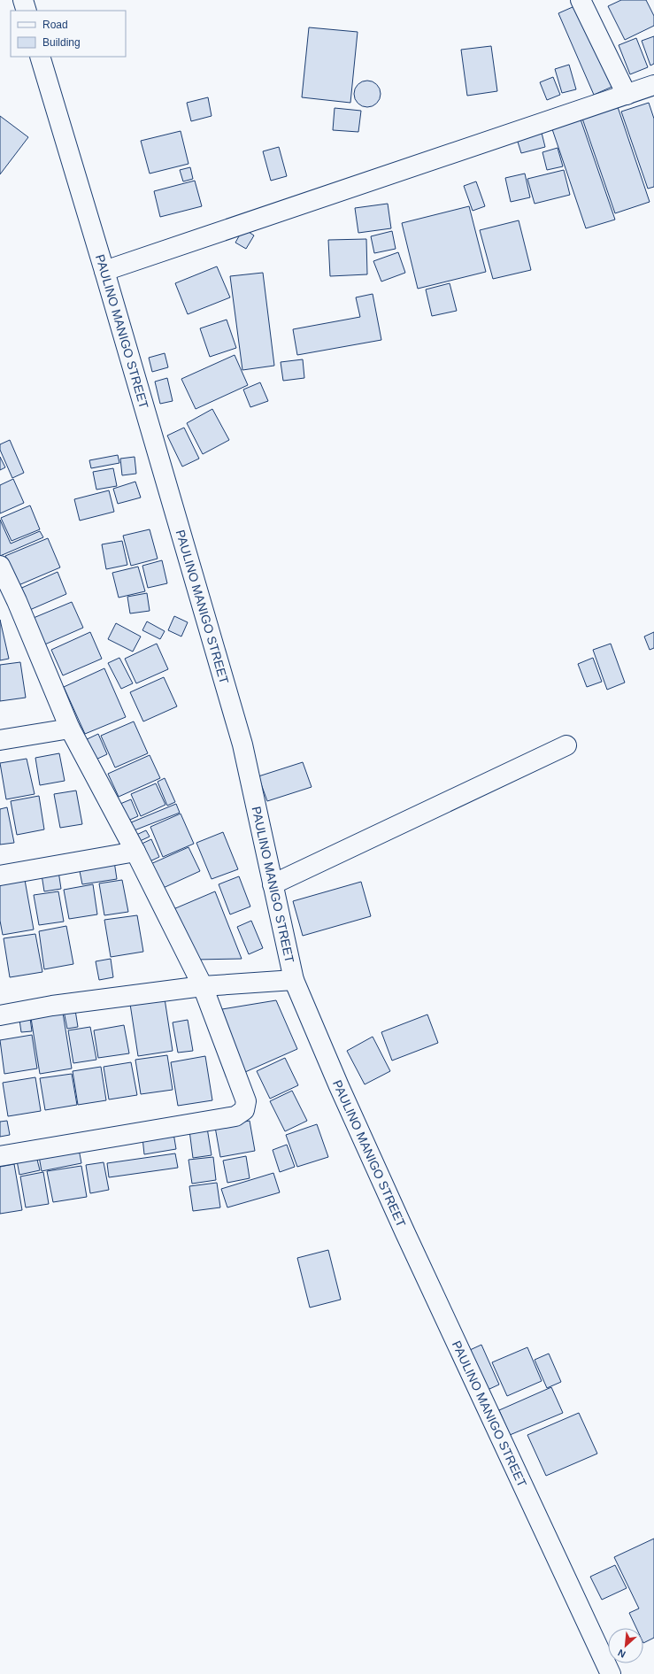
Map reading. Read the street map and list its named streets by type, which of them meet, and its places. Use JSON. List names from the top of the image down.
{
  "streets": {
    "street": ["PAULINO MANIGO STREET"]
  },
  "legend": ["Road", "Building"],
  "north": "bottom left"
}
